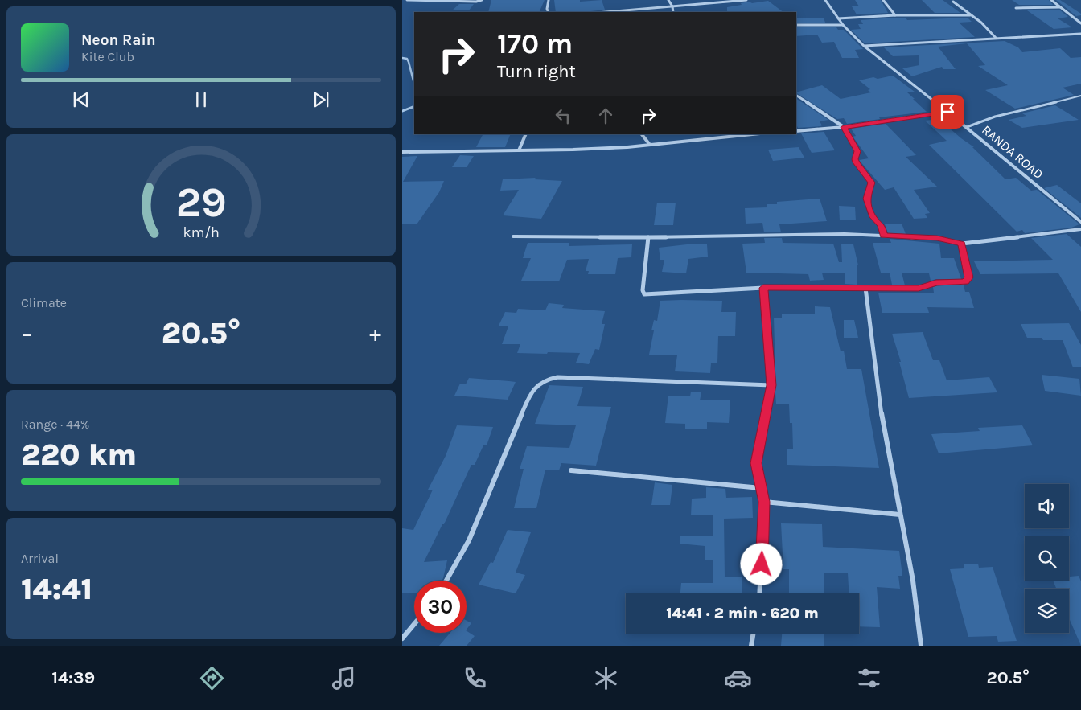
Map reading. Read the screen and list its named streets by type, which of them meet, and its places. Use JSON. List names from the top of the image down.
{
  "streets": {
    "street": ["RANDA ROAD"]
  },
  "page": {
    "turn": ["170 m", "Turn right"],
    "song": ["Neon Rain", "Kite Club"],
    "tile": [
      "Climate",
      ["Range · 44%", "220 km"],
      ["Arrival", "14:41"]
    ],
    "heat": ["−", "20.5°", "+"],
    "limit": "30",
    "trip": "14:41 · 2 min · 620 m",
    "tabs": ["14:39", "20.5°"],
    "gauge": ["29", "km/h"]
  }
}
